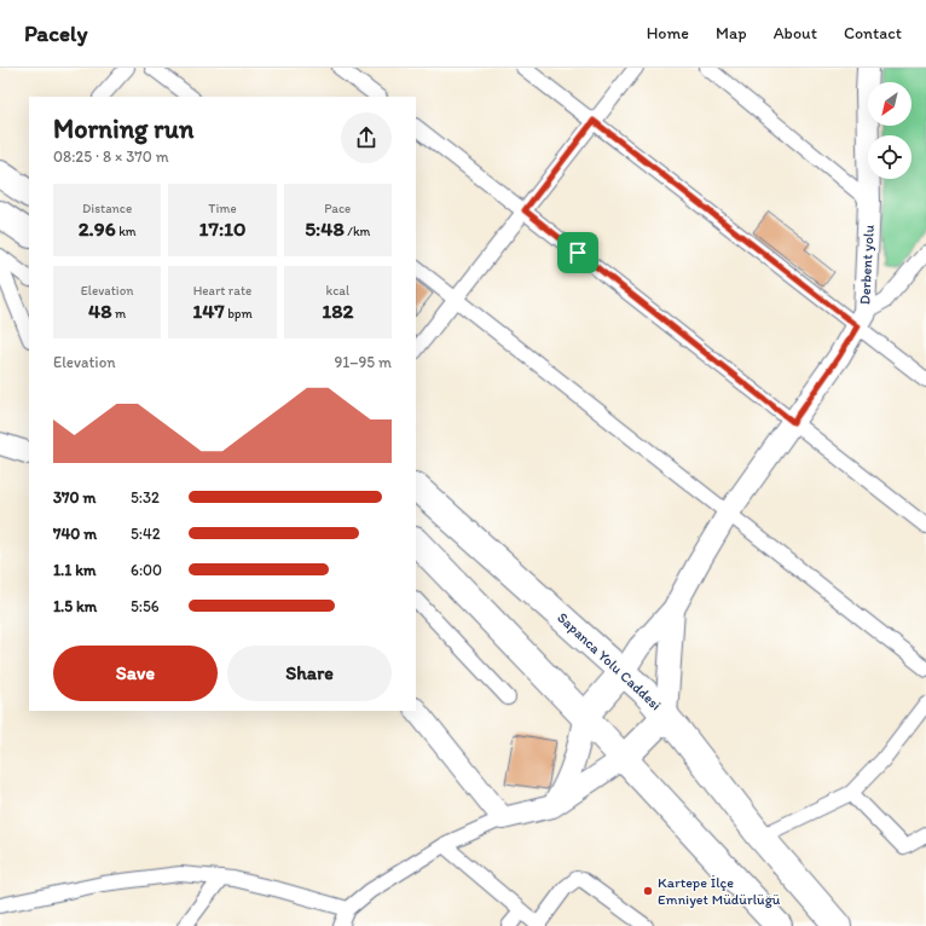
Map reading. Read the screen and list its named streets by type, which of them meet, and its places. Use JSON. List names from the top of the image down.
{
  "streets": {
    "highway": ["Sapanca Yolu Caddesi"],
    "street": ["Derbent yolu"]
  },
  "places": ["Kartepe İlçe Emniyet Müdürlüğü"],
  "north": "bottom left",
  "page": {
    "header": "Pacely",
    "nav": [
      "Home",
      "Map",
      "About",
      "Contact"
    ],
    "heading": ["Morning run", "08:25 · 8 × 370 m"],
    "stats": [
      ["Distance", "2.96 km"],
      ["Time", "17:10"],
      ["Pace", "5:48 /km"],
      ["Elevation", "48 m"],
      ["Heart rate", "147 bpm"],
      ["kcal", "182"]
    ],
    "chart": ["Elevation", "91–95 m"],
    "list": [
      {
        "name": "370 m",
        "note": "5:32"
      },
      {
        "name": "740 m",
        "note": "5:42"
      },
      {
        "name": "1.1 km",
        "note": "6:00"
      },
      {
        "name": "1.5 km",
        "note": "5:56"
      }
    ],
    "buttons": ["Save", "Share"]
  }
}
